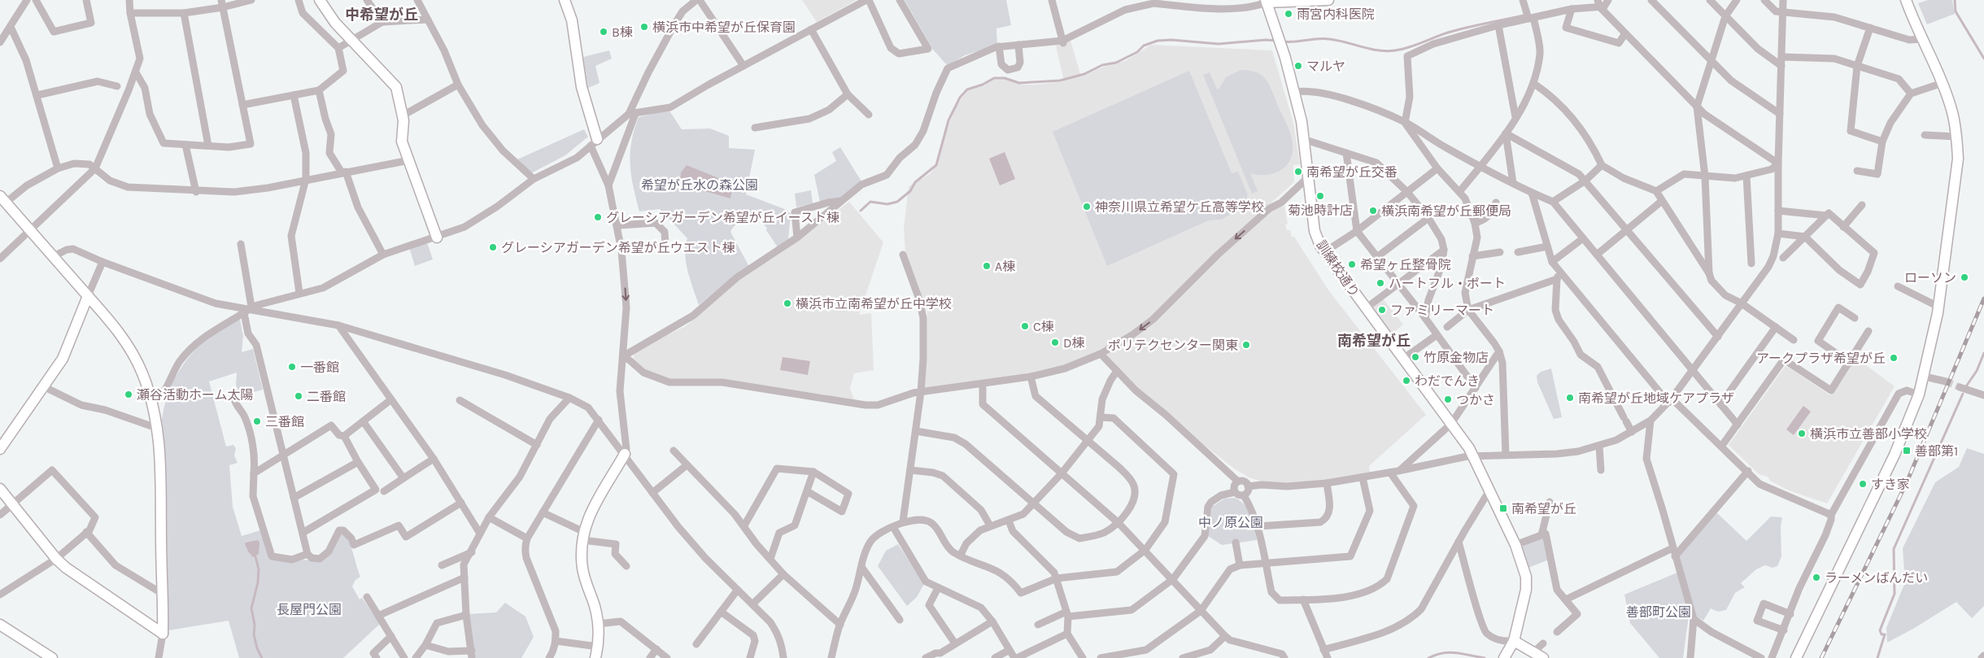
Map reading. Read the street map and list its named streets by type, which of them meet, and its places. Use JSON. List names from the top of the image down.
{
  "streets": {
    "street": ["訓練校通り"]
  },
  "districts": ["中希望が丘", "南希望が丘"],
  "parks": [
    "希望が丘水の森公園",
    "中ノ原公園",
    "長屋門公園",
    "善部町公園"
  ],
  "places": {
    "other": [
      "雨宮内科医院",
      "横浜市中希望が丘保育園",
      "B棟",
      "マルヤ",
      "南希望が丘交番",
      "菊池時計店",
      "神奈川県立希望ケ丘高等学校",
      "横浜南希望が丘郵便局",
      "グレーシアガーデン希望が丘イースト棟",
      "グレーシアガーデン希望が丘ウエスト棟",
      "希望ヶ丘整骨院",
      "A棟",
      "ローソン",
      "ハートフル・ポート",
      "横浜市立南希望が丘中学校",
      "ファミリーマート",
      "C棟",
      "D棟",
      "ポリテクセンター関東",
      "竹原金物店",
      "アークプラザ希望が丘",
      "一番館",
      "わだでんき",
      "瀬谷活動ホーム太陽",
      "二番館",
      "南希望が丘地域ケアプラザ",
      "つかさ",
      "三番館",
      "横浜市立善部小学校",
      "すき家",
      "ラーメンばんだい"
    ],
    "transit": ["善部第1", "南希望が丘"]
  }
}
